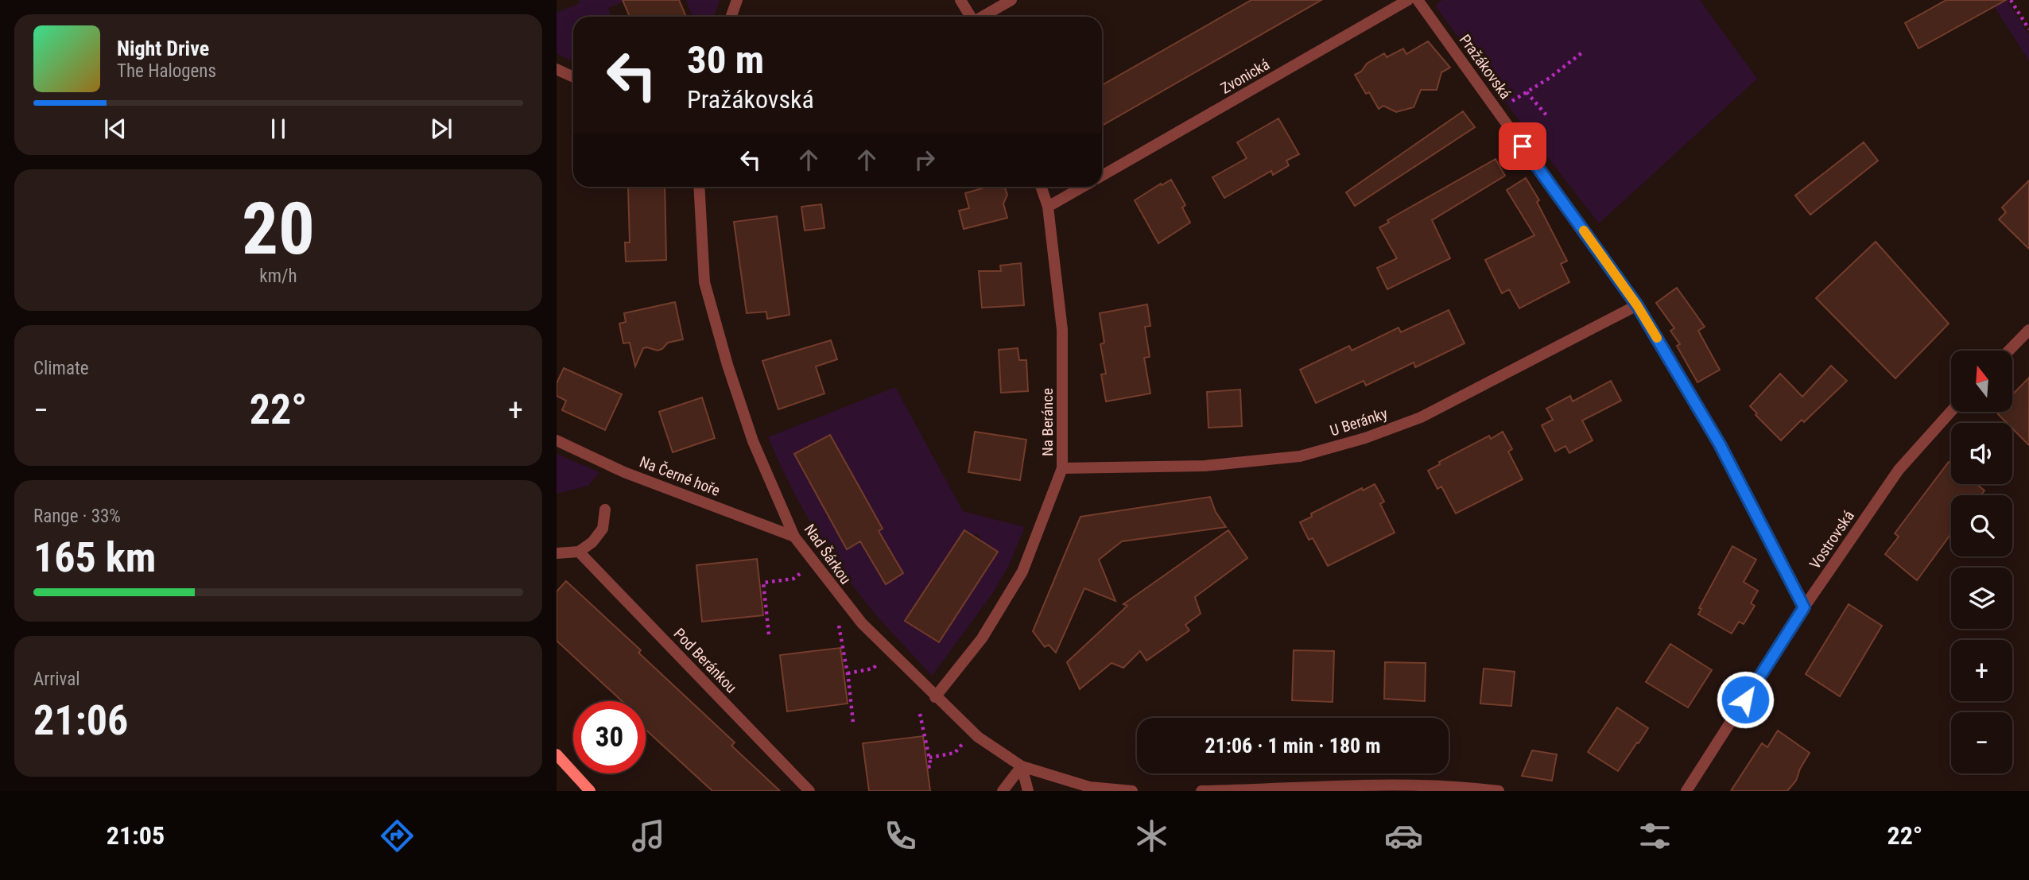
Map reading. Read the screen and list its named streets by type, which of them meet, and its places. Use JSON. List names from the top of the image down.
{
  "streets": {
    "street": [
      "Pražákovská",
      "Zvonická",
      "Na Beránce",
      "U Beránky",
      "Na Černé hoře",
      "Vostrovská",
      "Nad Šárkou",
      "Pod Beránkou"
    ]
  },
  "crossings": [
    ["Pražákovská", "U Beránky"],
    ["Pražákovská", "Vostrovská"],
    ["Na Beránce", "U Beránky"],
    ["Na Beránce", "Nad Šárkou"],
    ["Na Černé hoře", "Nad Šárkou"]
  ],
  "north": "top",
  "page": {
    "turn": ["30 m", "Pražákovská"],
    "song": ["Night Drive", "The Halogens"],
    "tile": [
      ["20", "km/h"],
      "Climate",
      ["Range · 33%", "165 km"],
      ["Arrival", "21:06"]
    ],
    "map_buttons": ["+", "−"],
    "heat": ["−", "22°", "+"],
    "limit": "30",
    "trip": "21:06 · 1 min · 180 m",
    "tabs": ["21:05", "22°"]
  }
}
